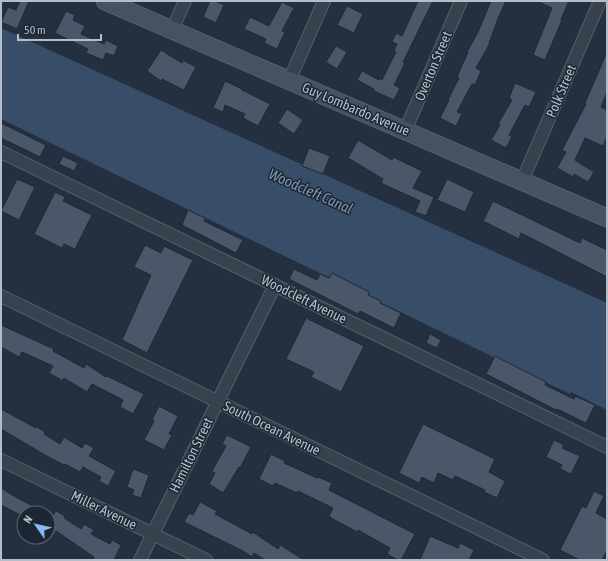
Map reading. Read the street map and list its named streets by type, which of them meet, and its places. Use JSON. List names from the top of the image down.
{
  "streets": {
    "street": [
      "Overton Street",
      "Polk Street",
      "Guy Lombardo Avenue",
      "Woodcleft Avenue",
      "South Ocean Avenue",
      "Hamilton Street",
      "Miller Avenue"
    ]
  },
  "crossings": [
    ["Overton Street", "Guy Lombardo Avenue"],
    ["Polk Street", "Guy Lombardo Avenue"],
    ["Woodcleft Avenue", "Hamilton Street"],
    ["South Ocean Avenue", "Hamilton Street"],
    ["Hamilton Street", "Miller Avenue"]
  ],
  "water": ["Woodcleft Canal"],
  "scale_bar": "50 m",
  "north": "top left"
}
